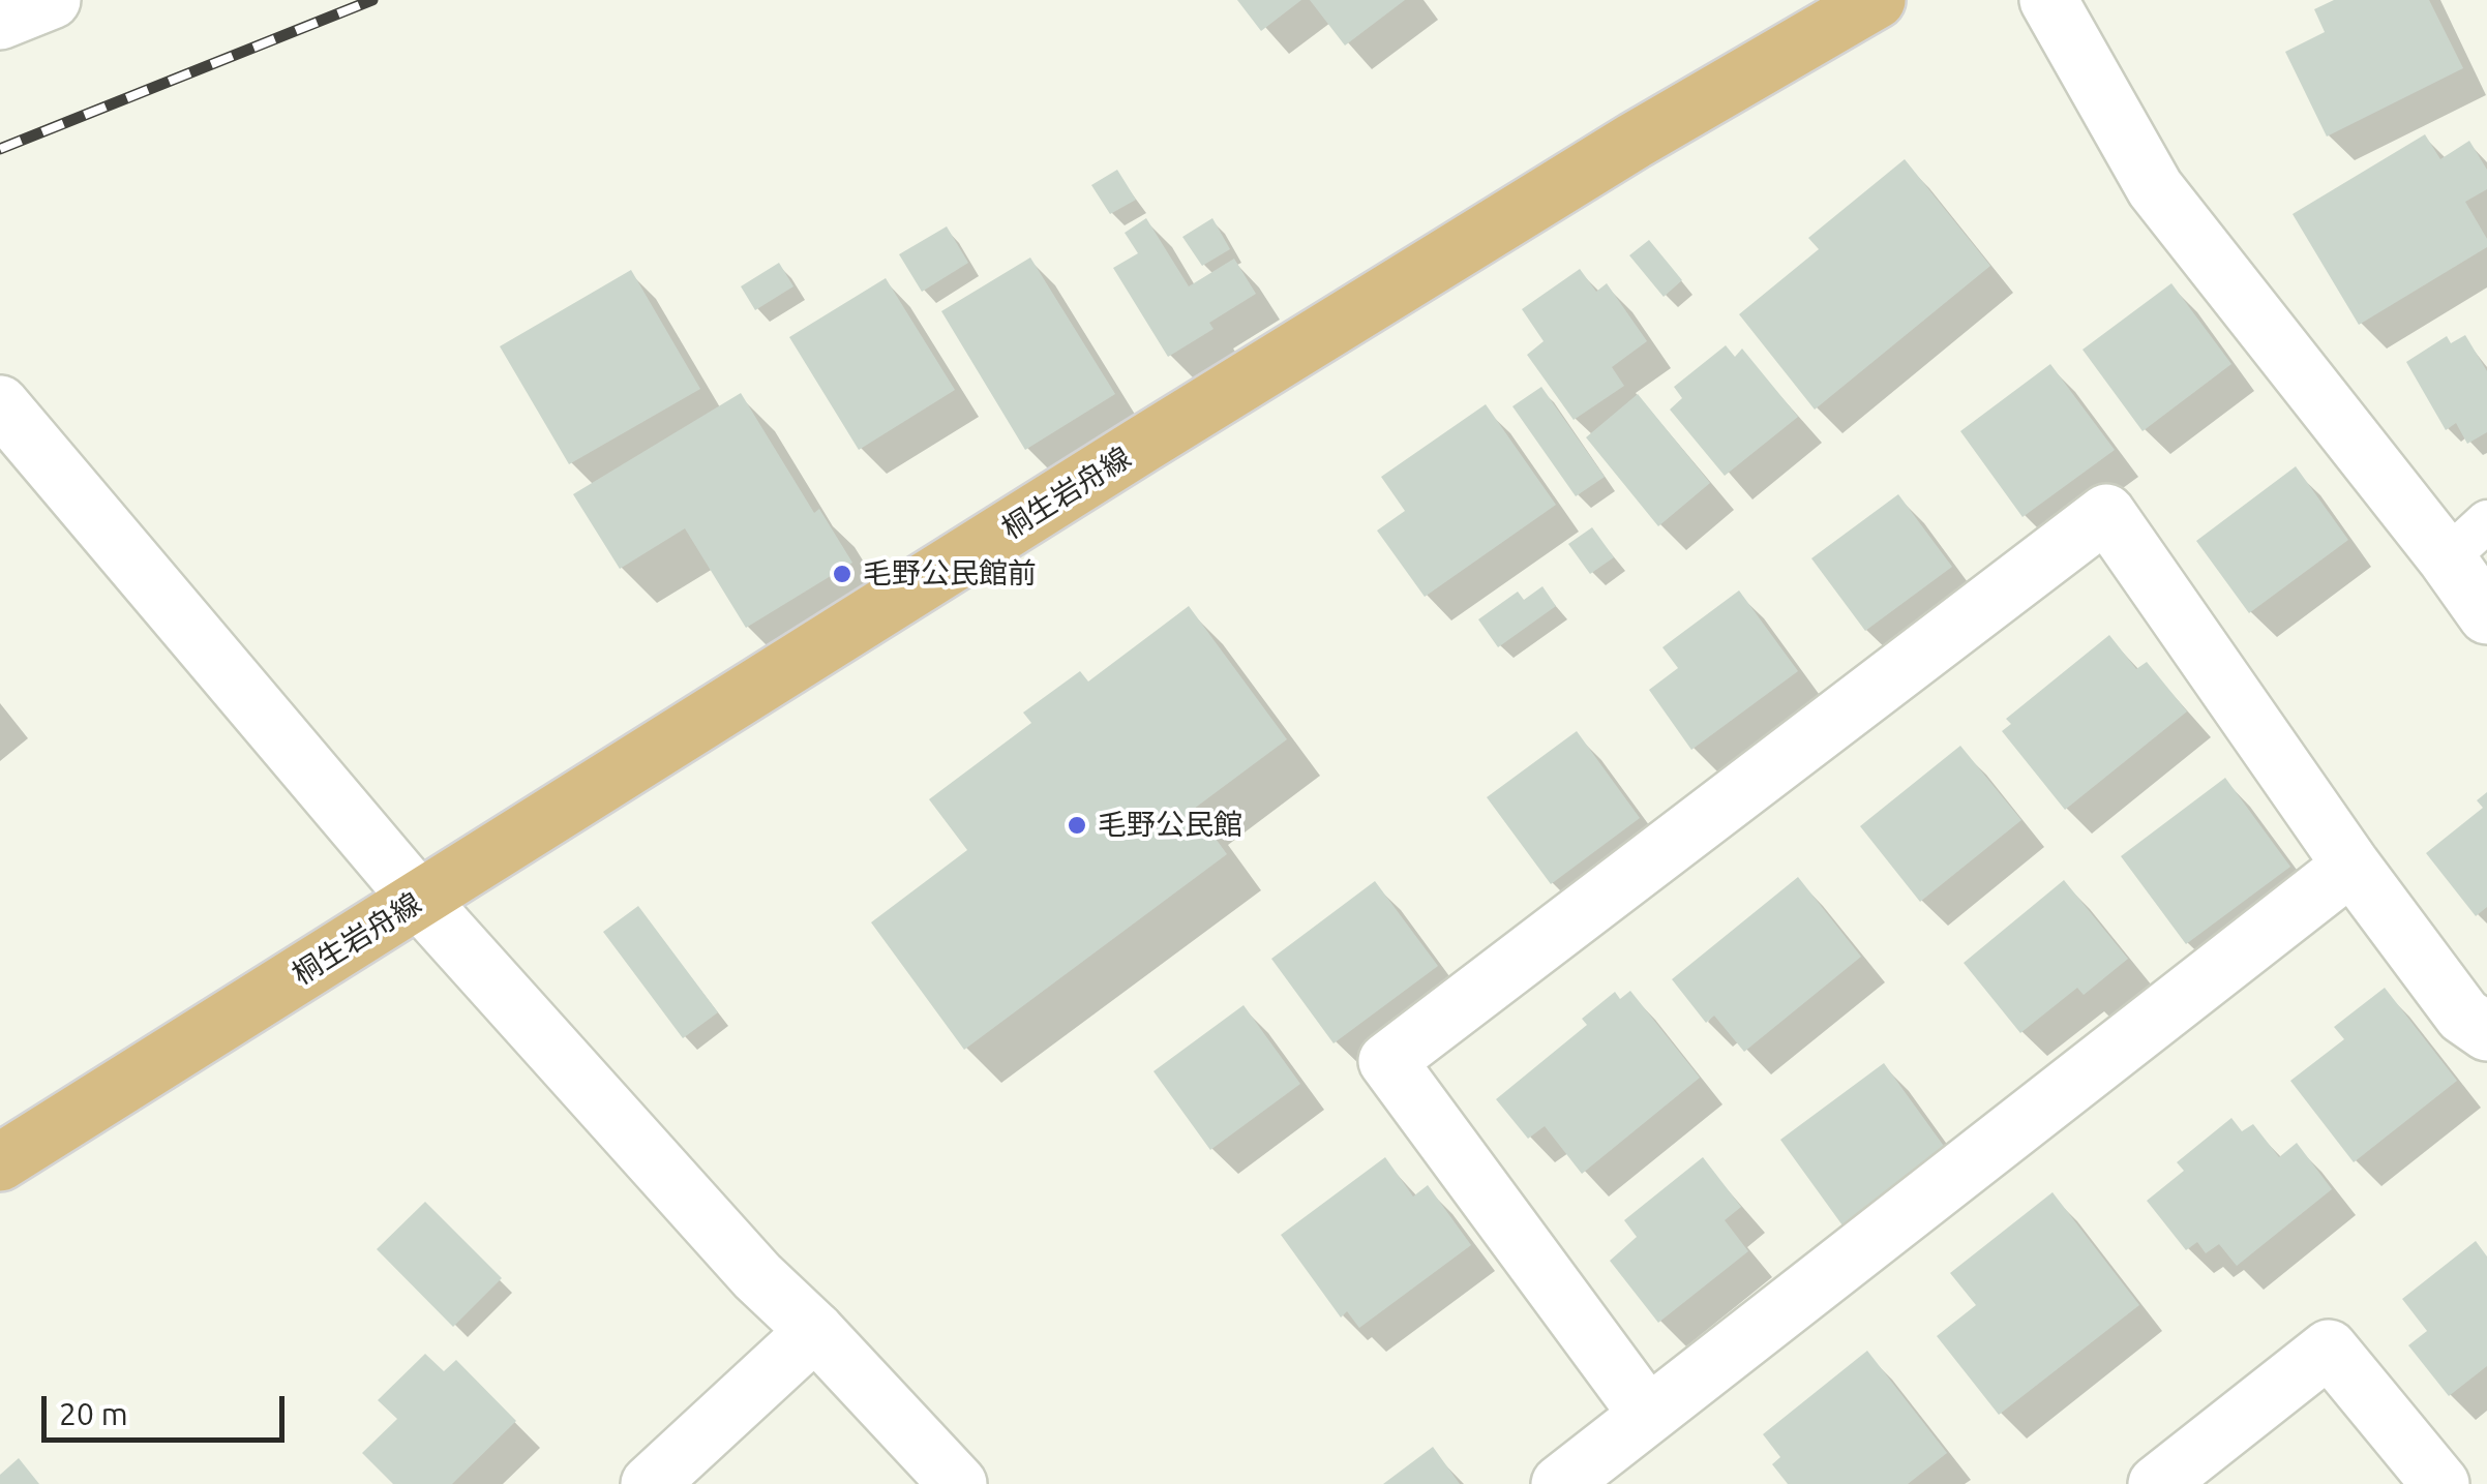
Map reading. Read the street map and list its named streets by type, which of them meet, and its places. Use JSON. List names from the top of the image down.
{
  "streets": {
    "main road": ["桐生岩舟線"]
  },
  "places": ["毛野公民館前", "毛野公民館"],
  "scale_bar": "20 m"
}
